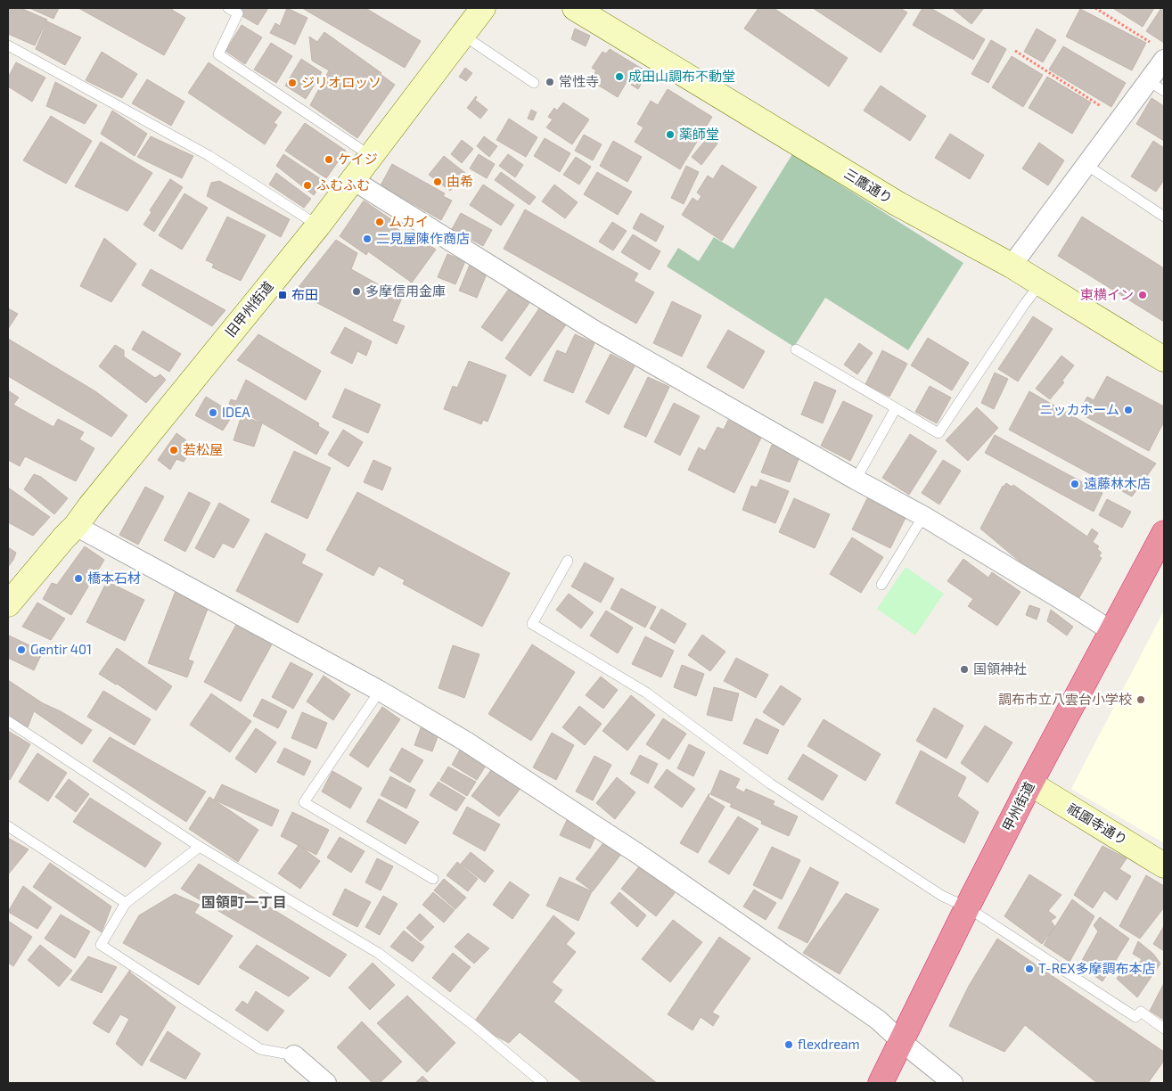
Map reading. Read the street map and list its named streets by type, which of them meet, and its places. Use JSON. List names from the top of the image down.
{
  "streets": {
    "highway": ["甲州街道"],
    "main road": ["三鷹通り", "旧甲州街道", "祇園寺通り"]
  },
  "crossings": [
    ["甲州街道", "祇園寺通り"]
  ],
  "districts": ["国領町一丁目"],
  "places": {
    "other": [
      "成田山調布不動堂",
      "常性寺",
      "ジリオロッソ",
      "薬師堂",
      "ケイジ",
      "由希",
      "ふむふむ",
      "ムカイ",
      "二見屋陳作商店",
      "多摩信用金庫",
      "東横イン",
      "ニッカホーム",
      "IDEA",
      "若松屋",
      "遠藤林木店",
      "橋本石材",
      "Gentir 401",
      "国領神社",
      "調布市立八雲台小学校",
      "T-REX多摩調布本店",
      "flexdream"
    ],
    "transit": ["布田"]
  }
}
